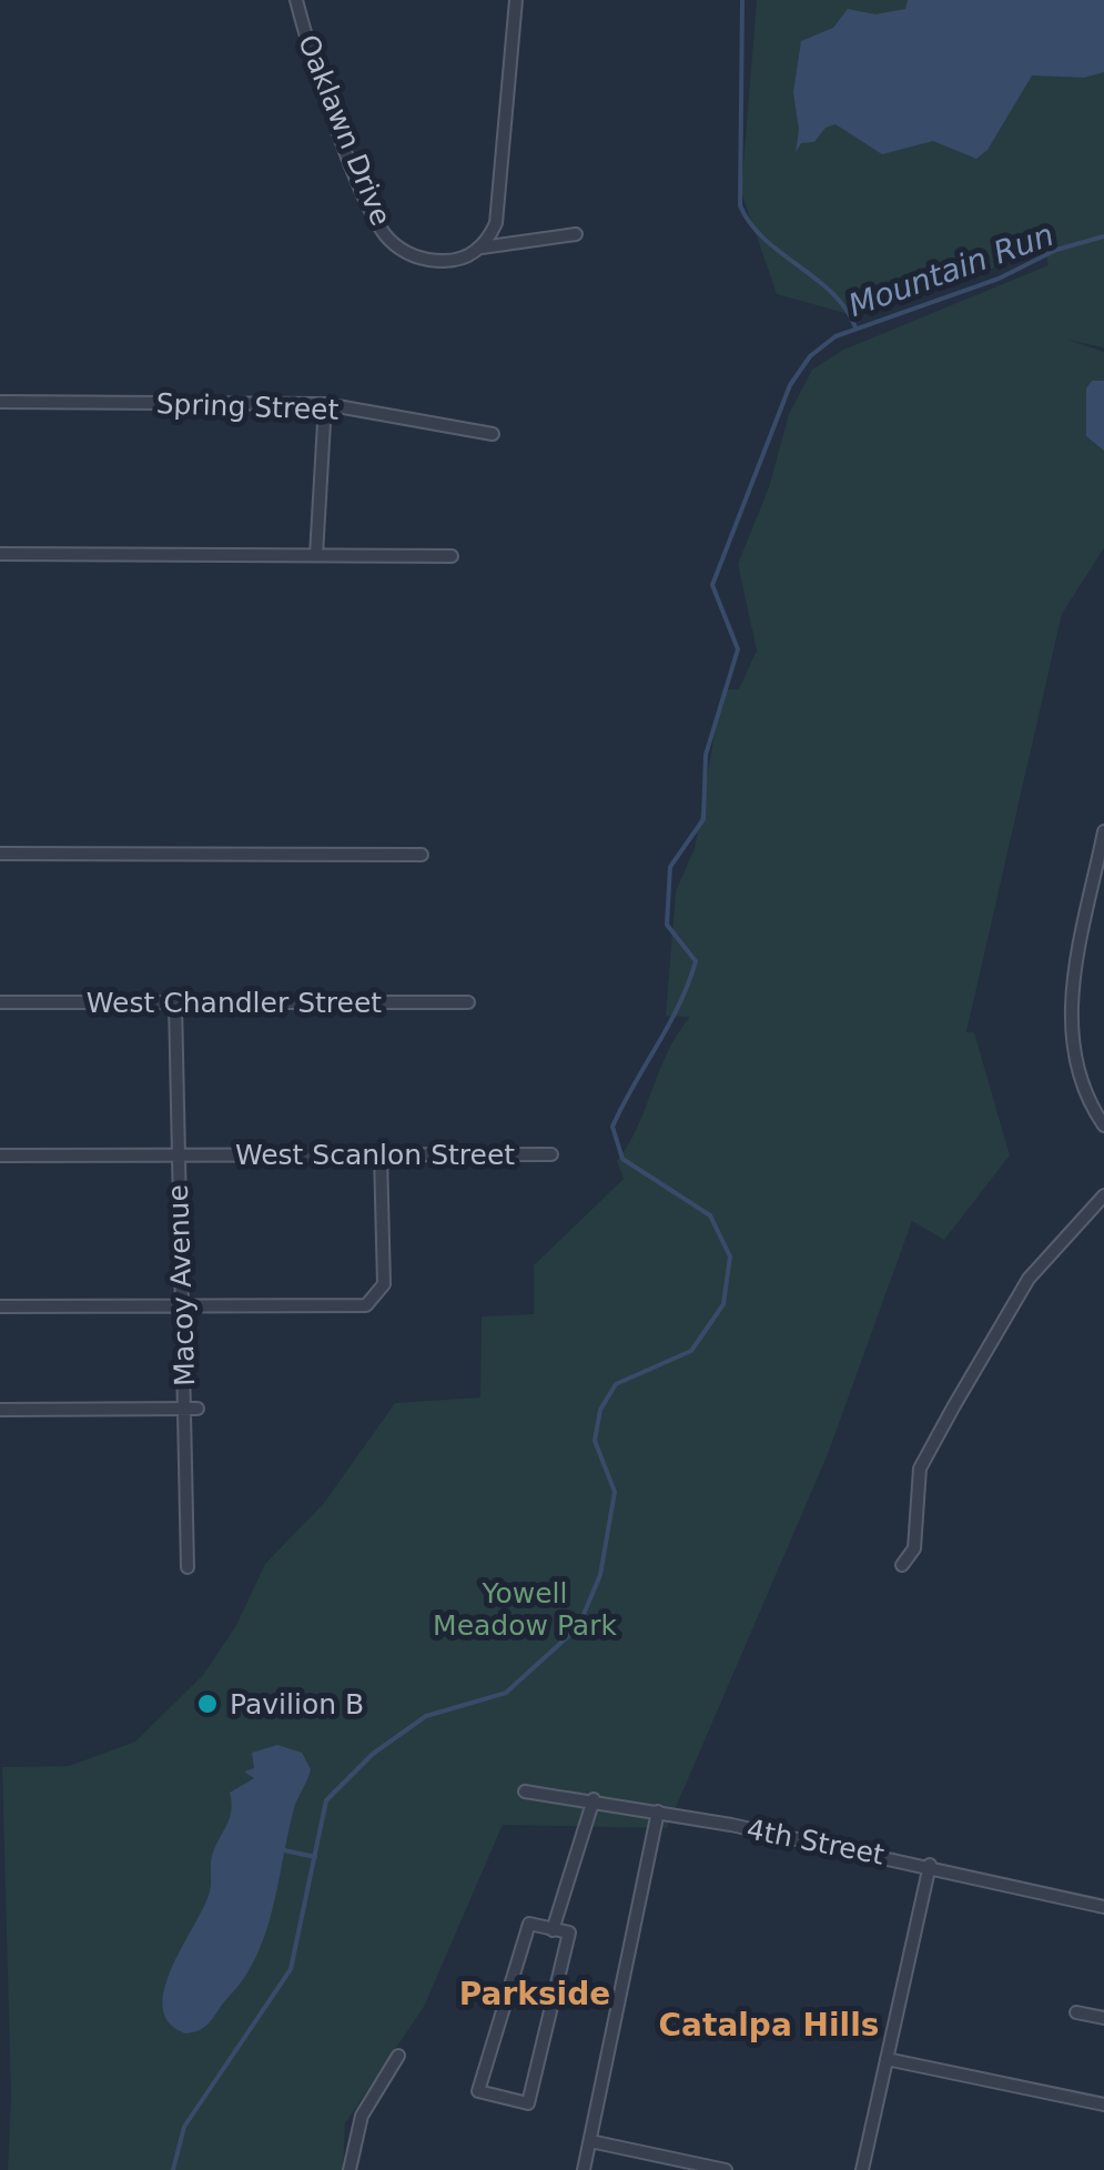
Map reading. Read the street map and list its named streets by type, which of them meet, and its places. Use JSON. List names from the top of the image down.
{
  "streets": {
    "street": [
      "Oaklawn Drive",
      "Spring Street",
      "West Chandler Street",
      "West Scanlon Street",
      "Macoy Avenue",
      "4th Street"
    ]
  },
  "crossings": [
    ["West Chandler Street", "Macoy Avenue"],
    ["West Scanlon Street", "Macoy Avenue"]
  ],
  "districts": ["Parkside", "Catalpa Hills"],
  "water": ["Mountain Run"],
  "parks": ["Yowell Meadow Park"],
  "places": ["Pavilion B"]
}
